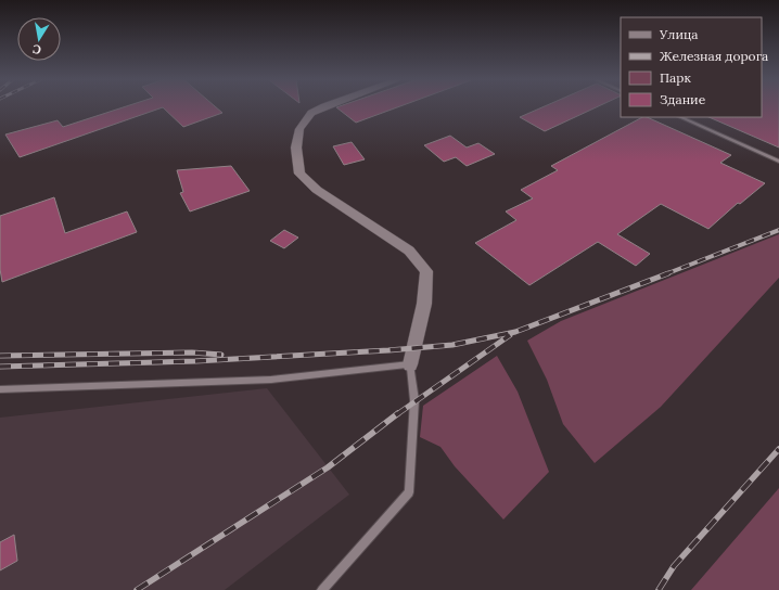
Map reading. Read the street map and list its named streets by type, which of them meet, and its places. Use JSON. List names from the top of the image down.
{
  "legend": [
    "Улица",
    "Железная дорога",
    "Парк",
    "Здание"
  ],
  "north": "bottom"
}
